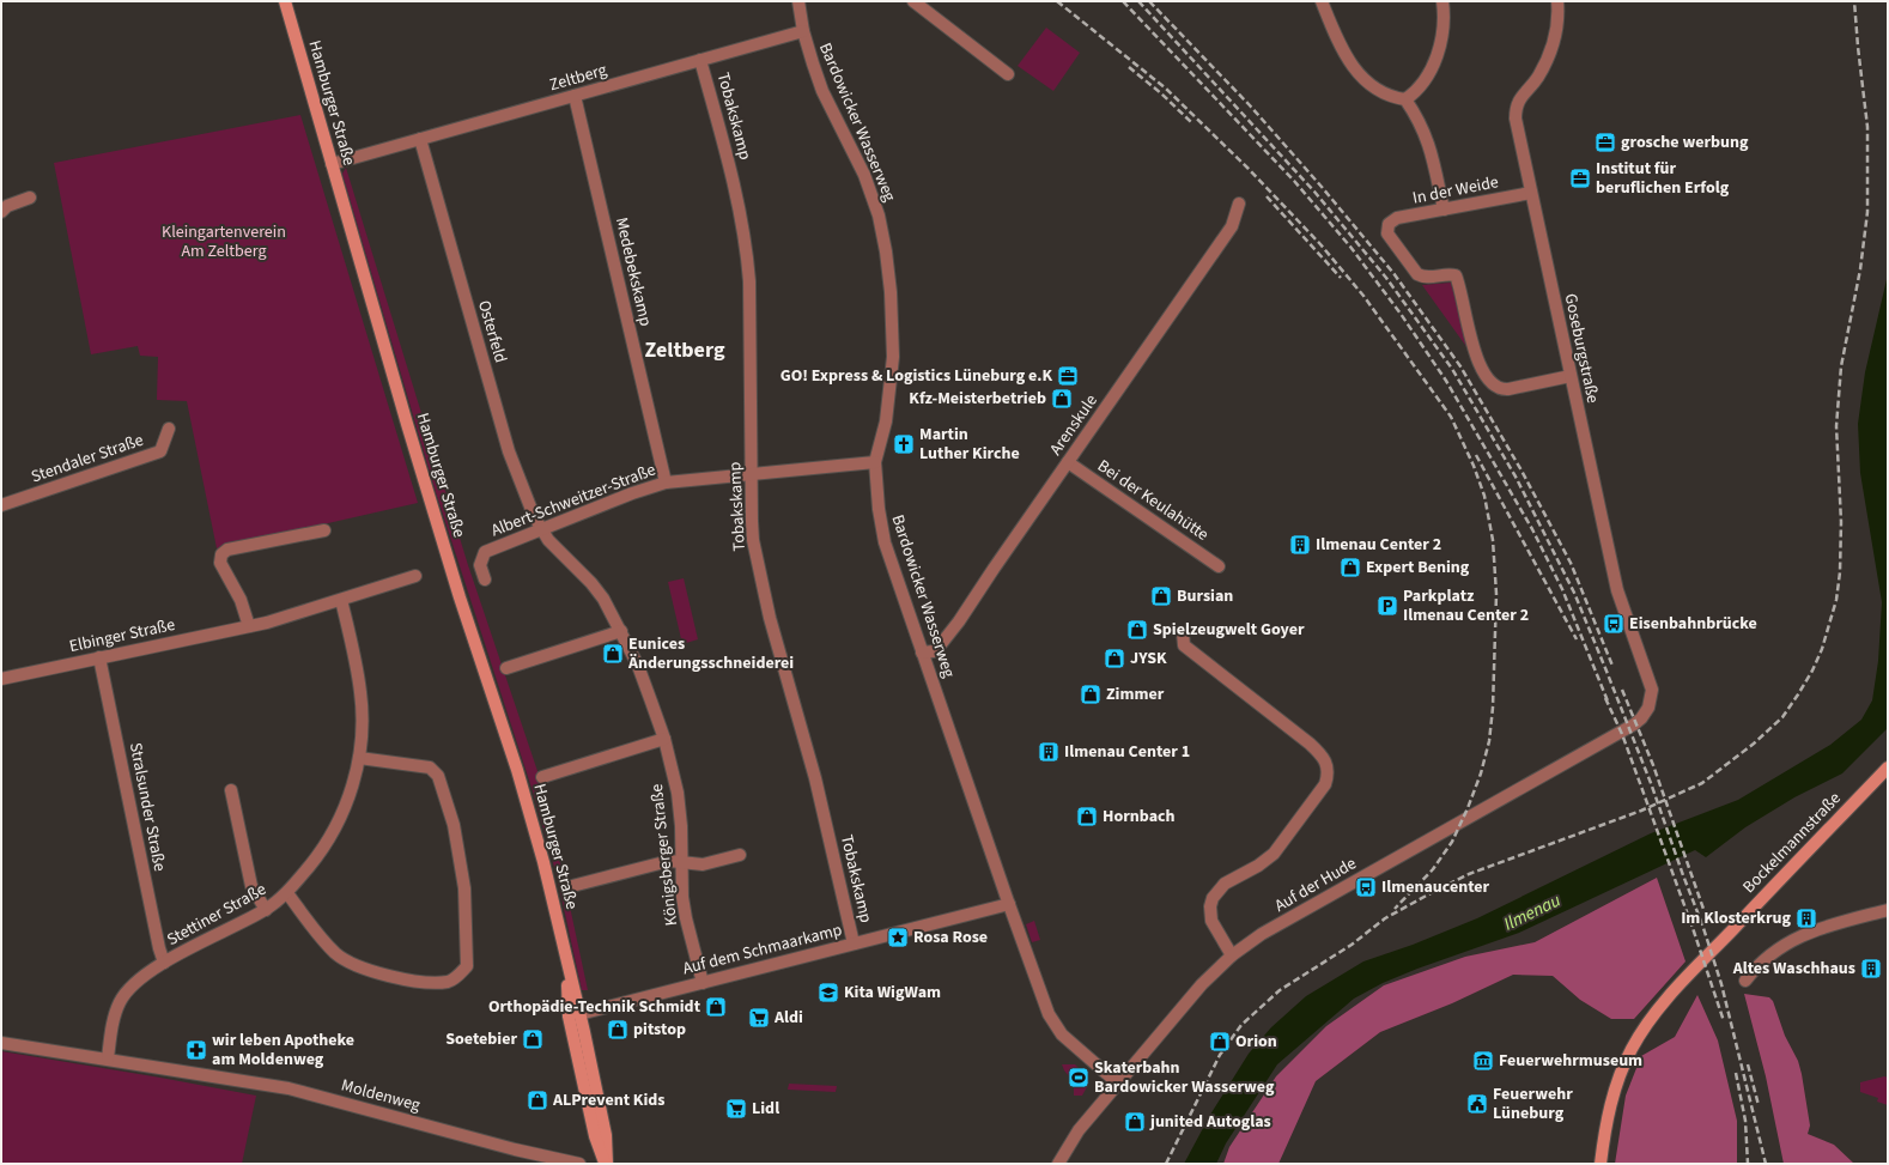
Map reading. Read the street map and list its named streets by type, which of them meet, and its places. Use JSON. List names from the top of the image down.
{
  "streets": {
    "main road": ["Hamburger Straße", "Bockelmannstraße"],
    "street": [
      "Zeltberg",
      "Tobakskamp",
      "Bardowicker Wasserweg",
      "In der Weide",
      "Medebekskamp",
      "Osterfeld",
      "Goseburgstraße",
      "Arenskule",
      "Stendaler Straße",
      "Albert-Schweitzer-Straße",
      "Bei der Keulahütte",
      "Elbinger Straße",
      "Stralsunder Straße",
      "Königsberger Straße",
      "Auf der Hude",
      "Stettiner Straße",
      "Auf dem Schmaarkamp",
      "Moldenweg"
    ]
  },
  "crossings": [
    ["Zeltberg", "Hamburger Straße"],
    ["Zeltberg", "Tobakskamp"],
    ["Zeltberg", "Bardowicker Wasserweg"],
    ["Zeltberg", "Medebekskamp"],
    ["Zeltberg", "Osterfeld"],
    ["Tobakskamp", "Albert-Schweitzer-Straße"],
    ["Tobakskamp", "Auf dem Schmaarkamp"],
    ["Bardowicker Wasserweg", "Arenskule"],
    ["Bardowicker Wasserweg", "Albert-Schweitzer-Straße"],
    ["Bardowicker Wasserweg", "Auf der Hude"],
    ["Bardowicker Wasserweg", "Auf dem Schmaarkamp"],
    ["In der Weide", "Goseburgstraße"],
    ["Medebekskamp", "Albert-Schweitzer-Straße"],
    ["Osterfeld", "Albert-Schweitzer-Straße"],
    ["Osterfeld", "Königsberger Straße"],
    ["Goseburgstraße", "Auf der Hude"],
    ["Arenskule", "Bei der Keulahütte"],
    ["Albert-Schweitzer-Straße", "Königsberger Straße"],
    ["Elbinger Straße", "Stralsunder Straße"],
    ["Elbinger Straße", "Stettiner Straße"],
    ["Stralsunder Straße", "Stettiner Straße"],
    ["Königsberger Straße", "Auf dem Schmaarkamp"],
    ["Stettiner Straße", "Moldenweg"]
  ],
  "districts": ["Zeltberg"],
  "water": ["Ilmenau"],
  "parks": ["Kleingartenverein Am Zeltberg"],
  "places": {
    "office": ["grosche werbung", "Institut für beruflichen Erfolg", "GO! Express & Logistics Lüneburg e.K"],
    "shop": [
      "Kfz-Meisterbetrieb",
      "Expert Bening",
      "Bursian",
      "Spielzeugwelt Goyer",
      "Eunices Änderungsschneiderei",
      "JYSK",
      "Zimmer",
      "Hornbach",
      "Orthopädie-Technik Schmidt",
      "pitstop",
      "Soetebier",
      "Orion",
      "ALPrevent Kids",
      "junited Autoglas"
    ],
    "church": ["Martin Luther Kirche"],
    "building": [
      "Ilmenau Center 2",
      "Ilmenau Center 1",
      "Im Klosterkrug",
      "Altes Waschhaus"
    ],
    "parking": ["Parkplatz Ilmenau Center 2"],
    "bus stop": ["Eisenbahnbrücke", "Ilmenaucenter"],
    "place": ["Rosa Rose"],
    "school or university": ["Kita WigWam"],
    "supermarket": ["Aldi", "Lidl"],
    "pharmacy": ["wir leben Apotheke am Moldenweg"],
    "museum": ["Feuerwehrmuseum"],
    "sports": ["Skaterbahn Bardowicker Wasserweg"],
    "public building": ["Feuerwehr Lüneburg"]
  }
}
